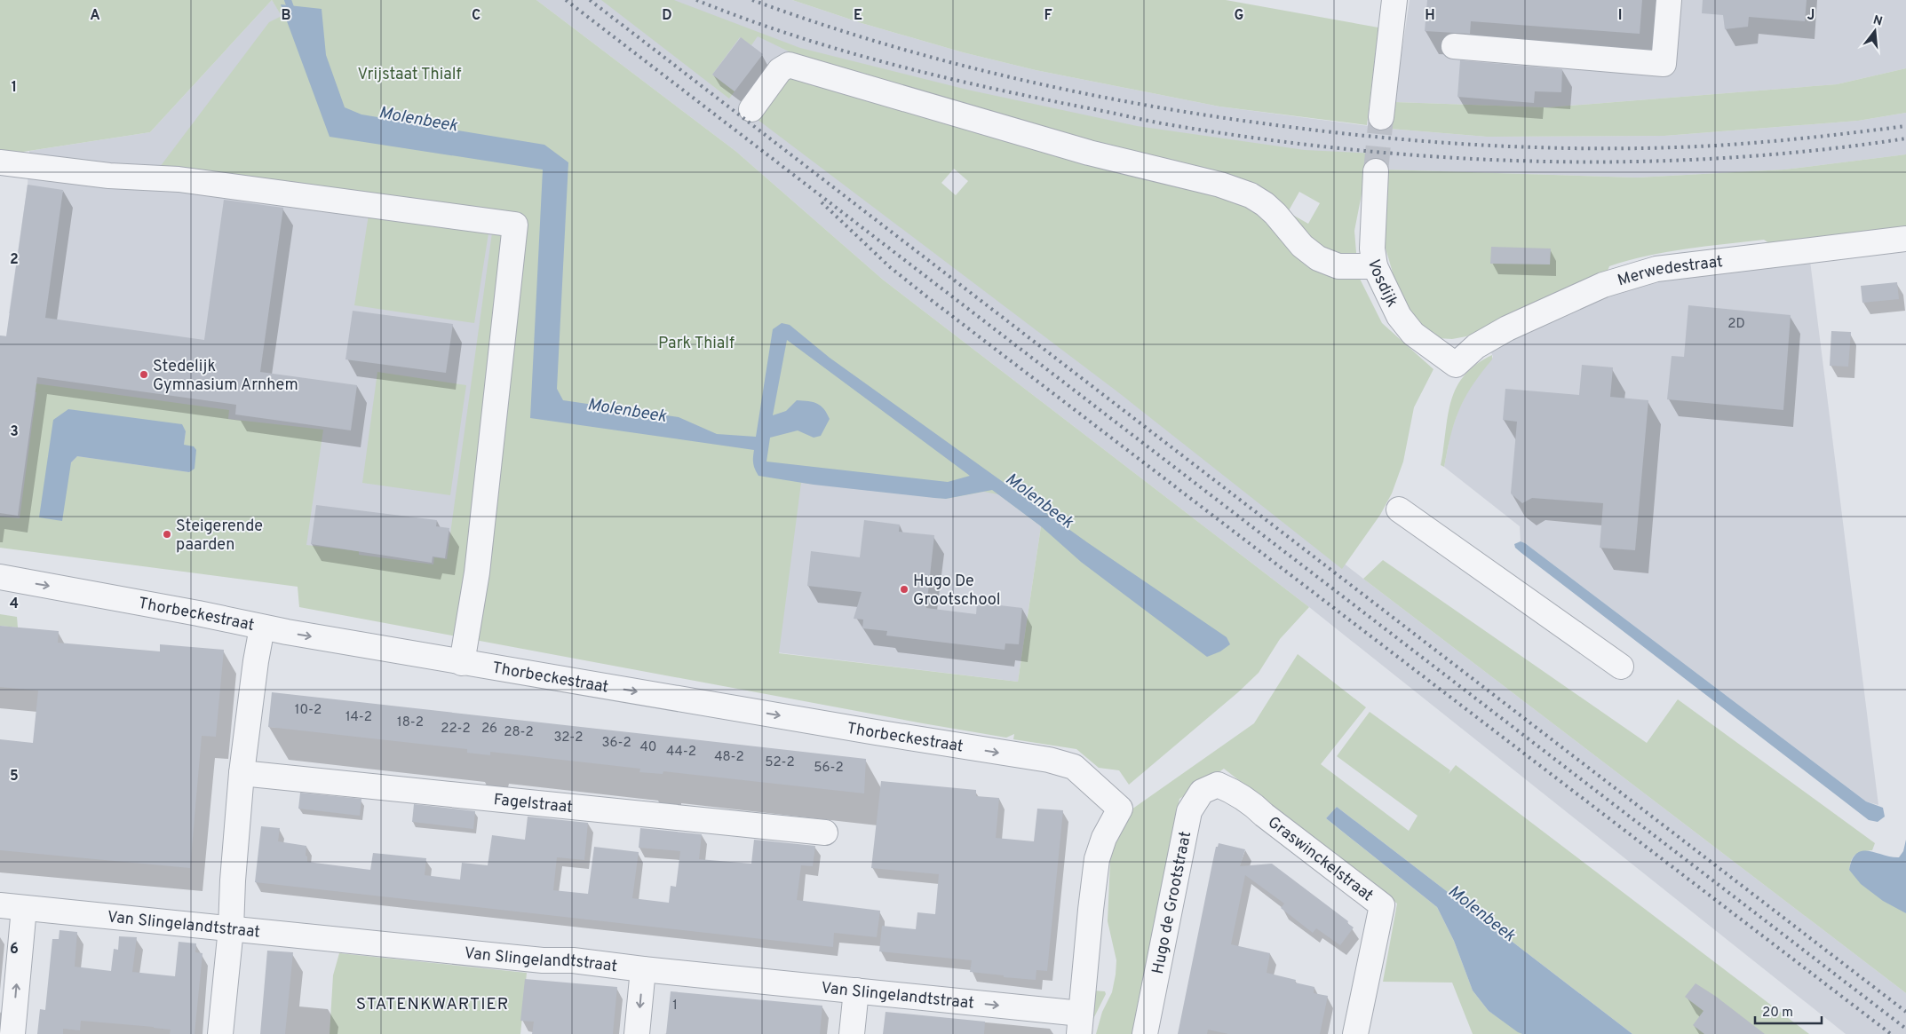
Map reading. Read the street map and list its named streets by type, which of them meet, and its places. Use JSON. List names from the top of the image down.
{
  "streets": {
    "street": [
      "Merwedestraat",
      "Vosdijk",
      "Thorbeckestraat",
      "Fagelstraat",
      "Graswinckelstraat",
      "Hugo de Grootstraat",
      "Van Slingelandtstraat"
    ]
  },
  "crossings": [
    ["Merwedestraat", "Vosdijk"],
    ["Thorbeckestraat", "Van Slingelandtstraat"],
    ["Graswinckelstraat", "Hugo de Grootstraat"]
  ],
  "one_way": ["Thorbeckestraat"],
  "districts": ["STATENKWARTIER"],
  "water": ["Molenbeek"],
  "parks": ["Vrijstaat Thialf", "Park Thialf"],
  "places": ["Stedelijk Gymnasium Arnhem", "Steigerende paarden", "Hugo De Grootschool"],
  "house_numbers": [
    "2D",
    "10-2",
    "14-2",
    "18-2",
    "22-2",
    "26",
    "28-2",
    "32-2",
    "36-2",
    "40",
    "44-2",
    "48-2",
    "52-2",
    "56-2",
    "1"
  ],
  "scale_bar": "20 m",
  "north": "top",
  "grid": {
    "columns": [
      "A",
      "B",
      "C",
      "D",
      "E",
      "F",
      "G",
      "H",
      "I",
      "J"
    ],
    "rows": [
      "1",
      "2",
      "3",
      "4",
      "5",
      "6"
    ]
  }
}
